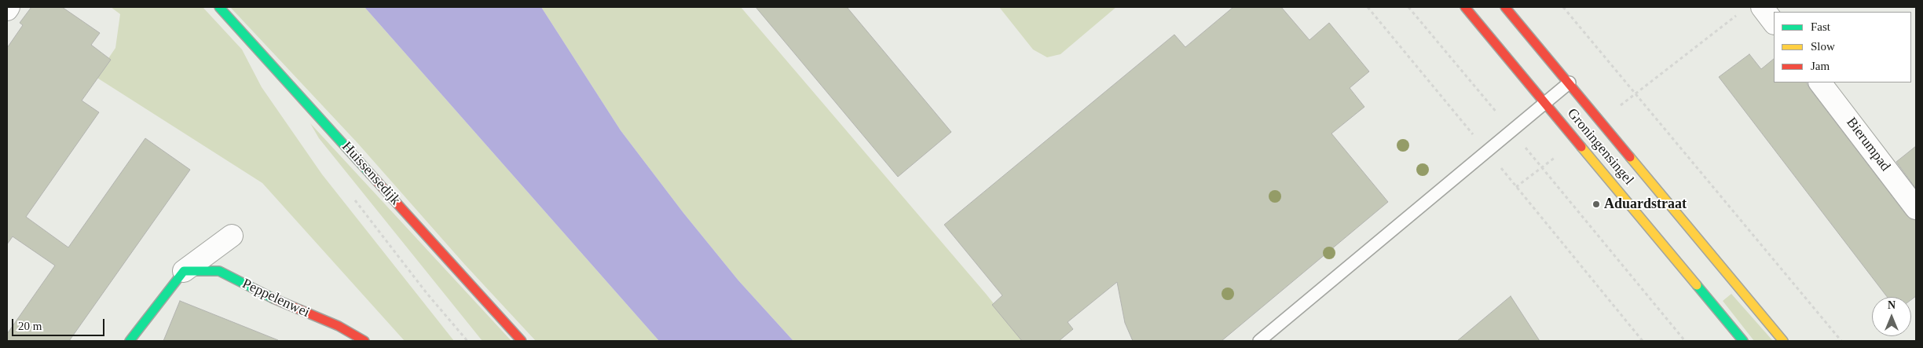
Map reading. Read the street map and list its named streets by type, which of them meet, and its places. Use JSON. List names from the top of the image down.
{
  "streets": {
    "street": [
      "Bierumpad",
      "Groningensingel",
      "Huissensedijk",
      "Peppelenwei"
    ]
  },
  "places": ["Aduardstraat"],
  "legend": ["Fast", "Slow", "Jam"],
  "scale_bar": "20 m",
  "north": "top"
}
